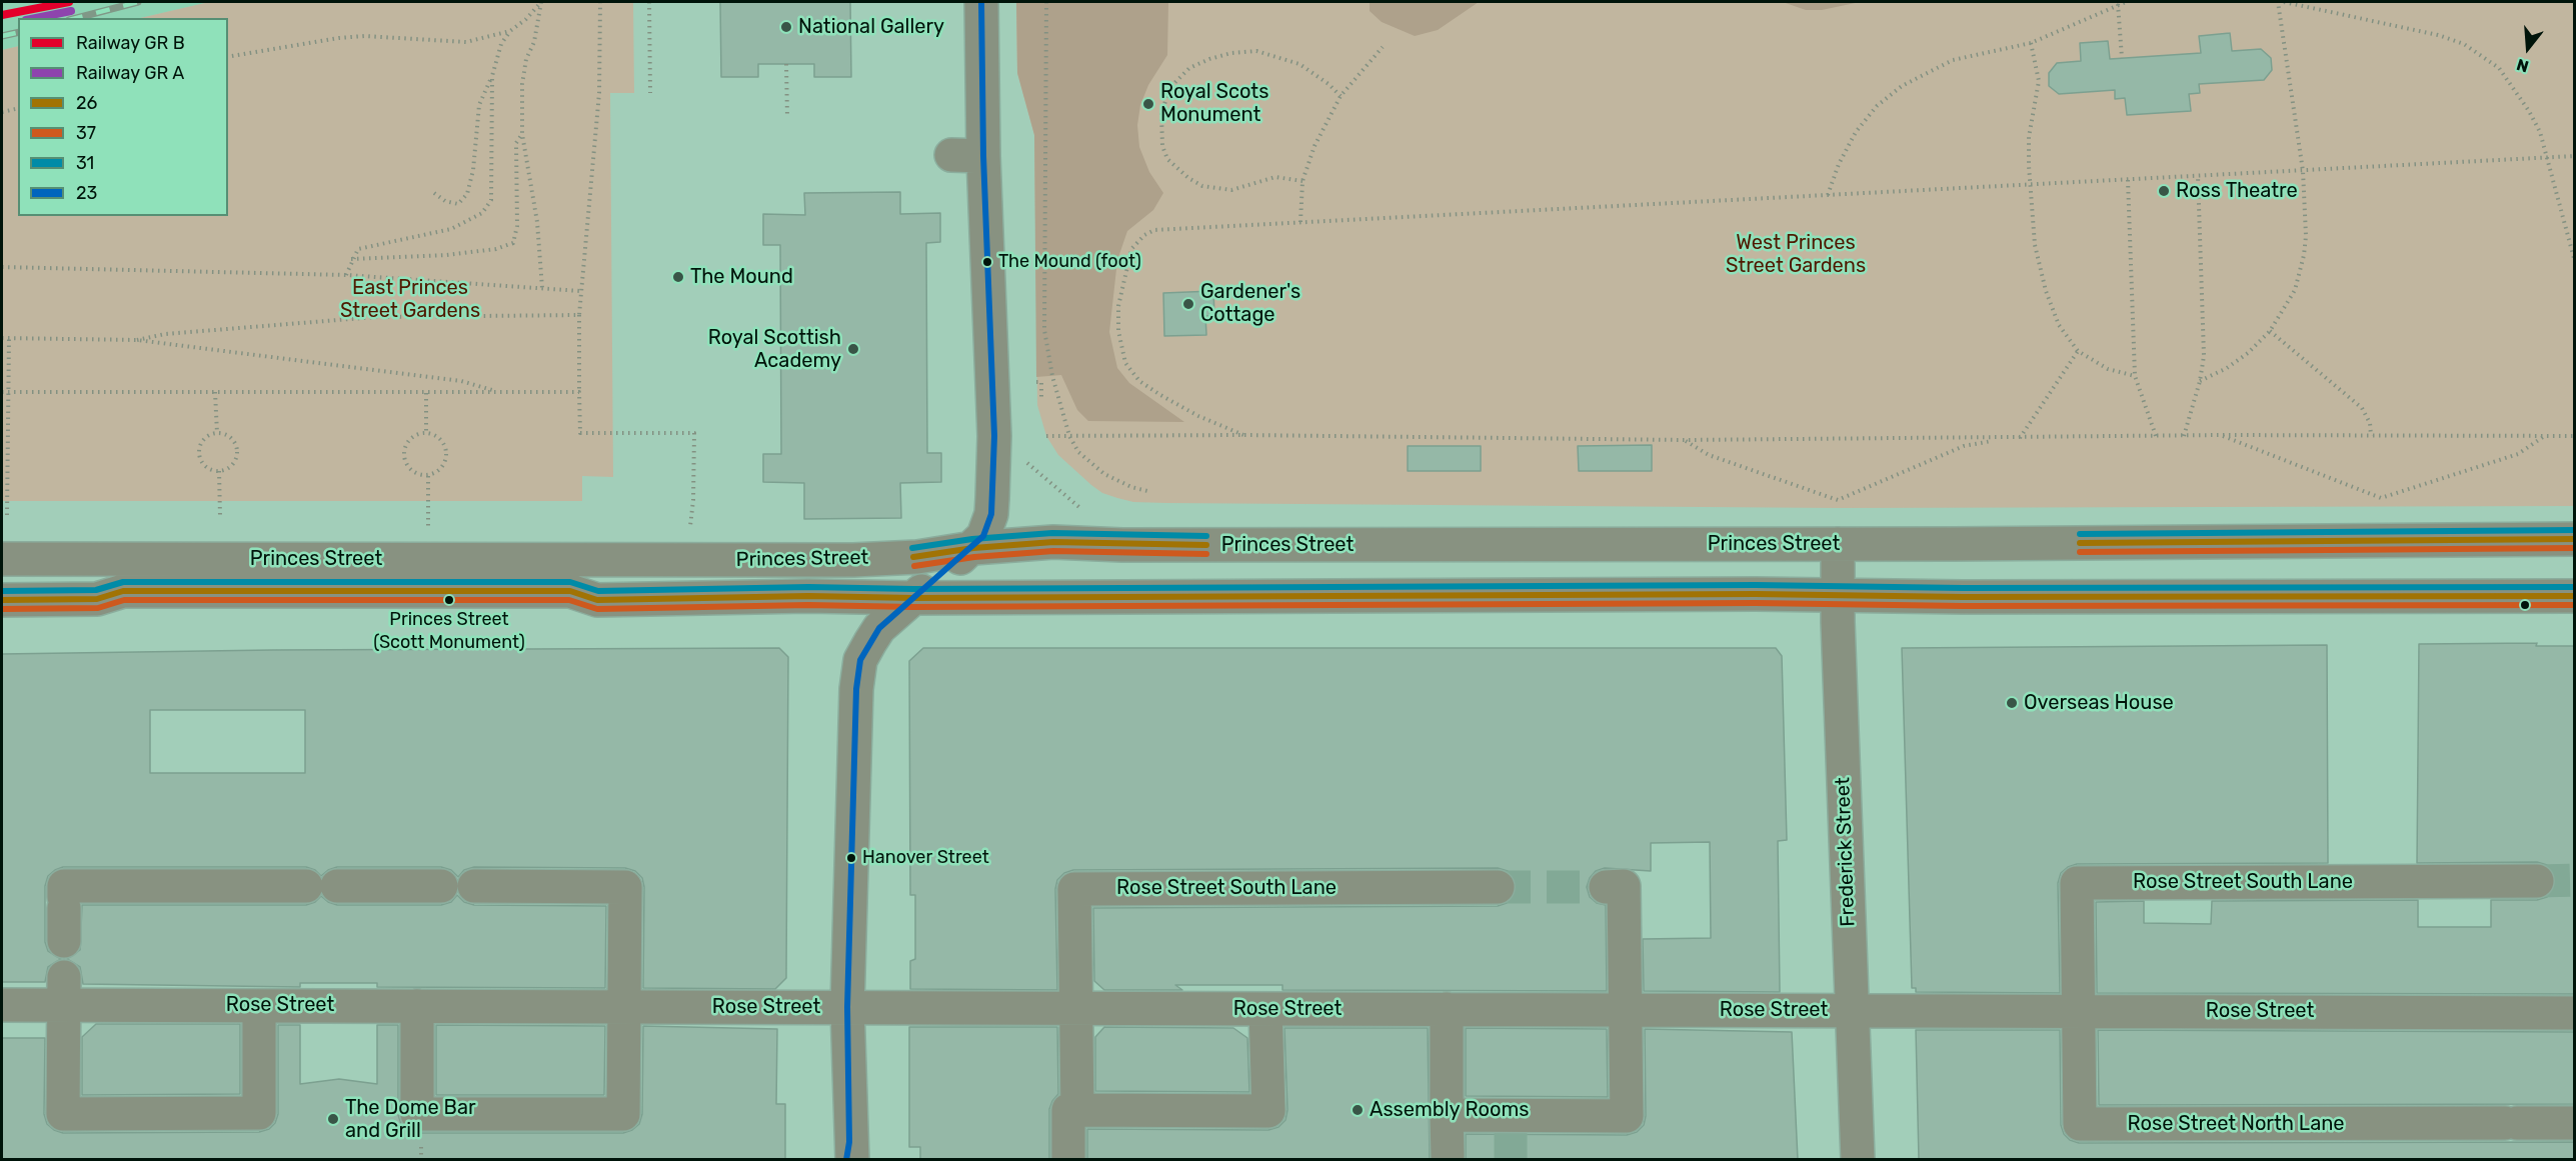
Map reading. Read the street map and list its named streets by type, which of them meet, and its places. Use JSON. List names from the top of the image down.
{
  "streets": {
    "street": [
      "Princes Street",
      "Frederick Street",
      "Rose Street South Lane",
      "Rose Street",
      "Rose Street North Lane"
    ]
  },
  "crossings": [
    ["Princes Street", "Frederick Street"],
    ["Frederick Street", "Rose Street"],
    ["Rose Street South Lane", "Rose Street"],
    ["Rose Street South Lane", "Rose Street North Lane"],
    ["Rose Street", "Rose Street North Lane"]
  ],
  "parks": ["West Princes Street Gardens", "East Princes Street Gardens"],
  "places": [
    "National Gallery",
    "Royal Scots Monument",
    "Ross Theatre",
    "The Mound (foot)",
    "The Mound",
    "Gardener's Cottage",
    "Royal Scottish Academy",
    "Princes Street (Scott Monument)",
    "Overseas House",
    "Hanover Street",
    "Assembly Rooms",
    "The Dome Bar and Grill"
  ],
  "lines": [
    "transit line 23",
    "transit line 31",
    "transit line 26",
    "transit line 37"
  ],
  "legend": [
    "Railway GR B",
    "Railway GR A",
    "26",
    "37",
    "31",
    "23"
  ],
  "north": "bottom"
}
